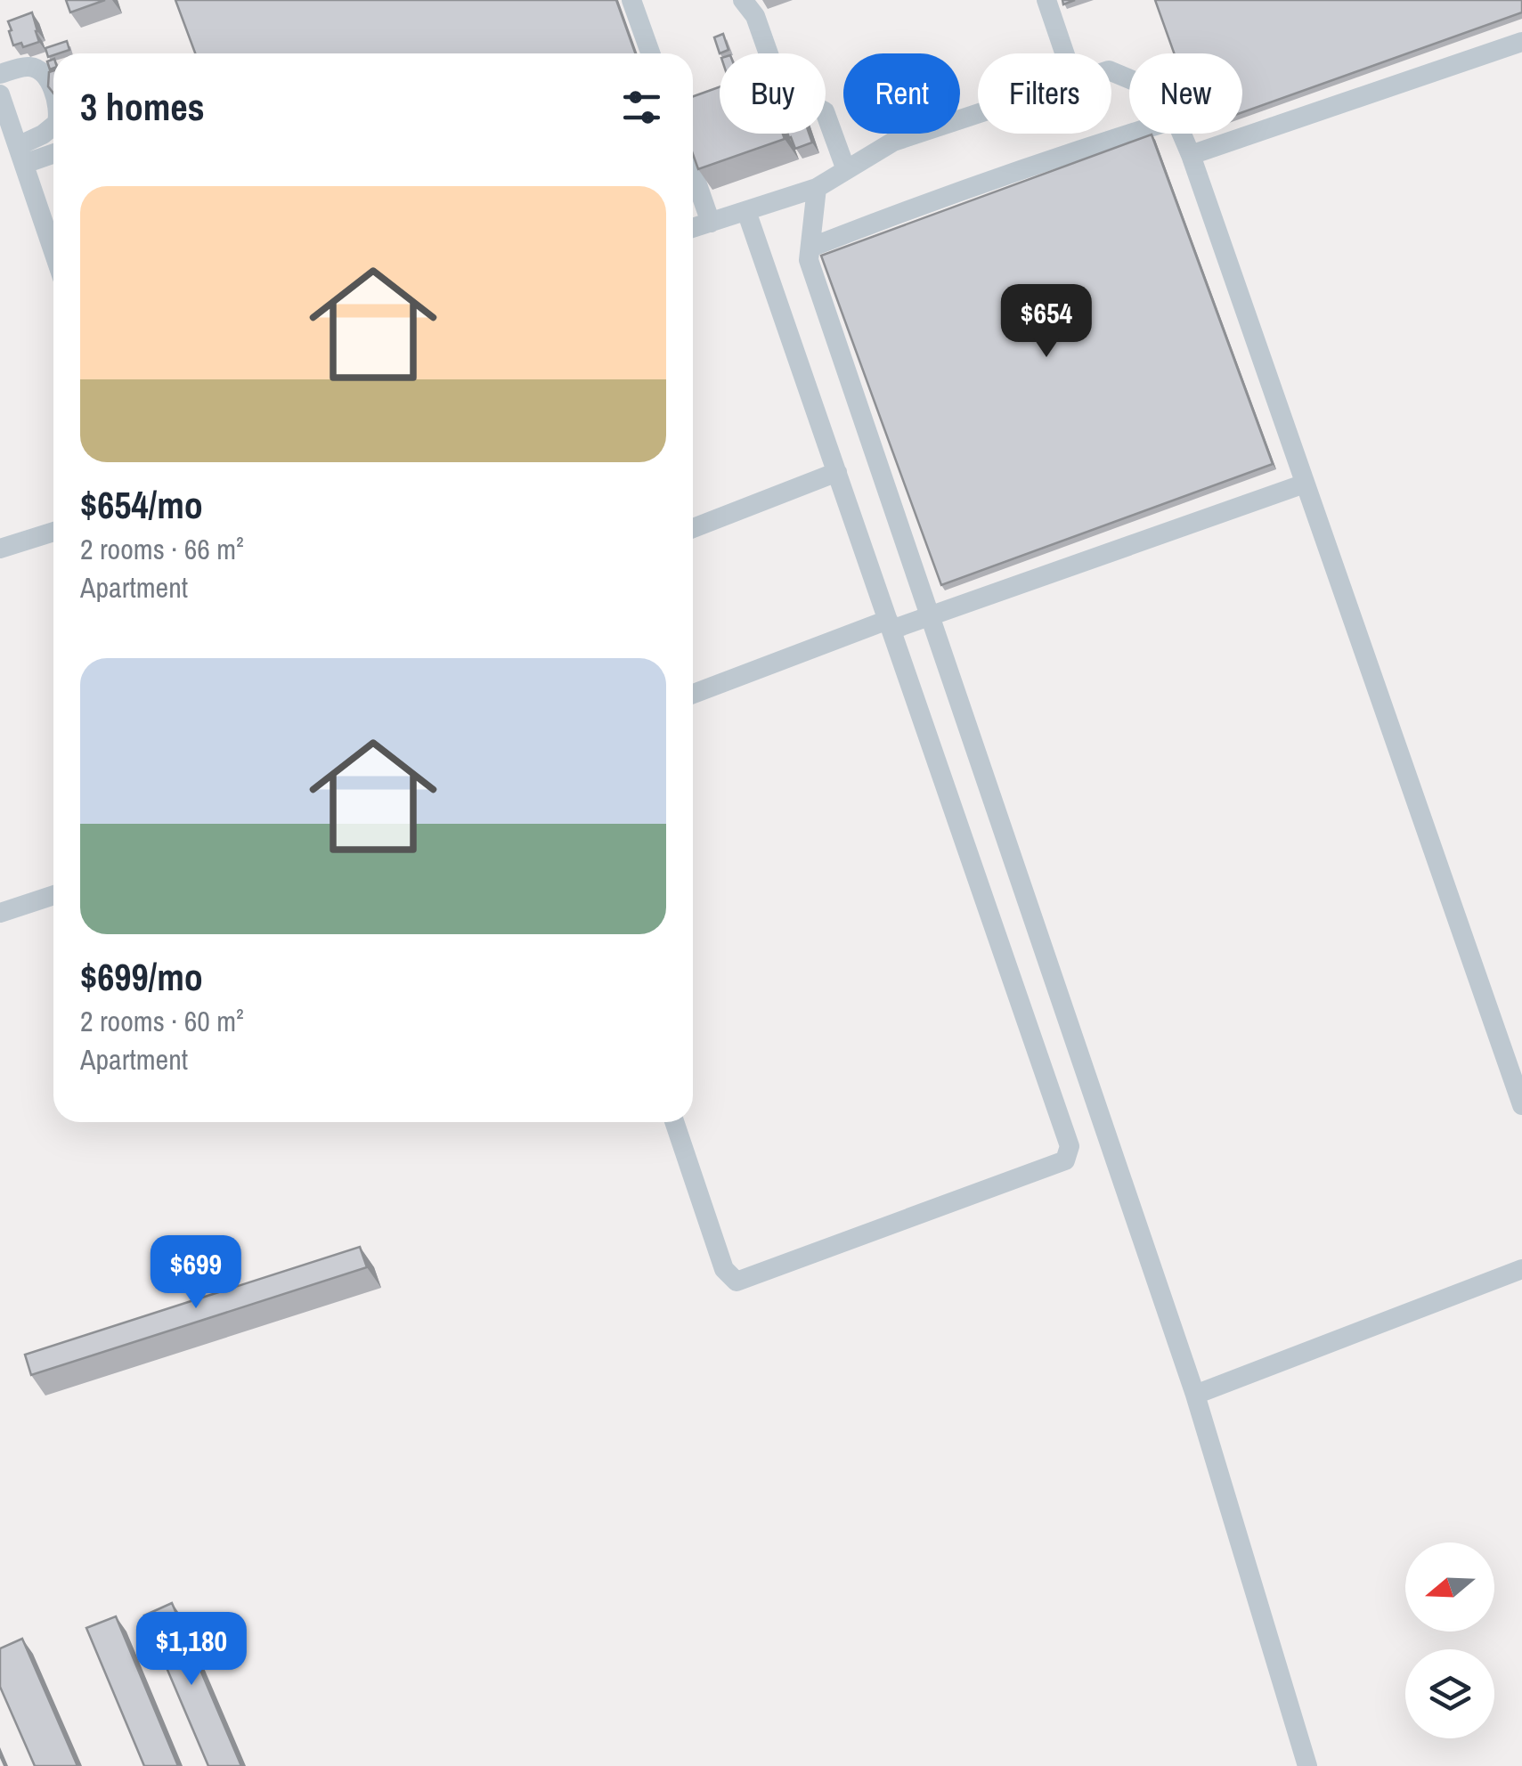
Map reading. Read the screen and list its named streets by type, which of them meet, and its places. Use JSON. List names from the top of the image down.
{
  "north": "left",
  "page": {
    "chip": [
      "Buy",
      "Rent",
      "Filters",
      "New"
    ],
    "heading": "3 homes",
    "list": [
      {
        "name": "$654/mo",
        "note": "2 rooms · 66 m² · Apartment"
      },
      {
        "name": "$699/mo",
        "note": "2 rooms · 60 m² · Apartment"
      }
    ],
    "price": ["$654", "$699", "$1,180"]
  }
}
